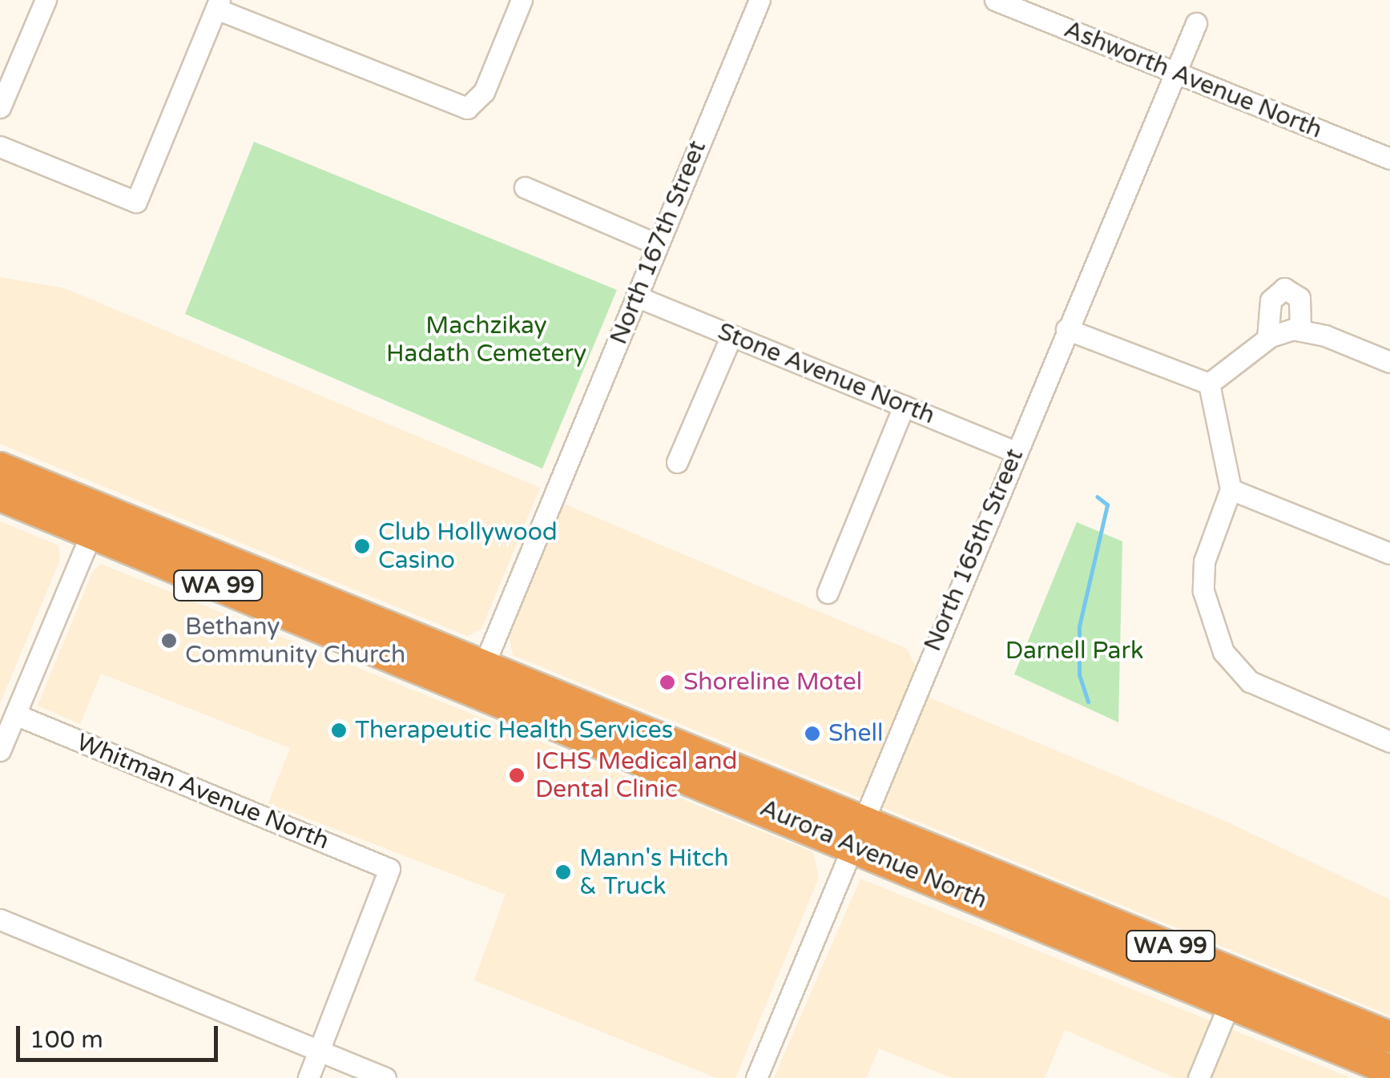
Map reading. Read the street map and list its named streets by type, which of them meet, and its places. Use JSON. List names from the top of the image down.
{
  "streets": {
    "highway": ["WA 99", "Aurora Avenue North"],
    "street": [
      "Ashworth Avenue North",
      "North 167th Street",
      "Stone Avenue North",
      "North 165th Street",
      "Whitman Avenue North"
    ]
  },
  "crossings": [
    ["Ashworth Avenue North", "North 165th Street"],
    ["North 167th Street", "Stone Avenue North"],
    ["North 167th Street", "Aurora Avenue North"],
    ["Stone Avenue North", "North 165th Street"],
    ["North 165th Street", "Aurora Avenue North"]
  ],
  "parks": ["Machzikay Hadath Cemetery", "Darnell Park"],
  "places": [
    "Club Hollywood Casino",
    "Bethany Community Church",
    "Shoreline Motel",
    "Therapeutic Health Services",
    "Shell",
    "ICHS Medical and Dental Clinic",
    "Mann's Hitch & Truck"
  ],
  "scale_bar": "100 m"
}
